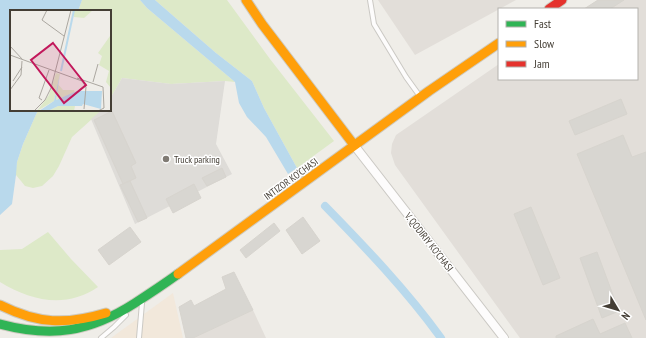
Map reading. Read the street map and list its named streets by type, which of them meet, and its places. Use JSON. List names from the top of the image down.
{
  "streets": {
    "main road": ["INTIZOR KO‘CHASI"],
    "street": ["V. QODIRIY KO‘CHASI"]
  },
  "crossings": [
    ["INTIZOR KO‘CHASI", "V. QODIRIY KO‘CHASI"]
  ],
  "places": ["Truck parking"],
  "legend": ["Fast", "Slow", "Jam"],
  "north": "bottom right"
}
